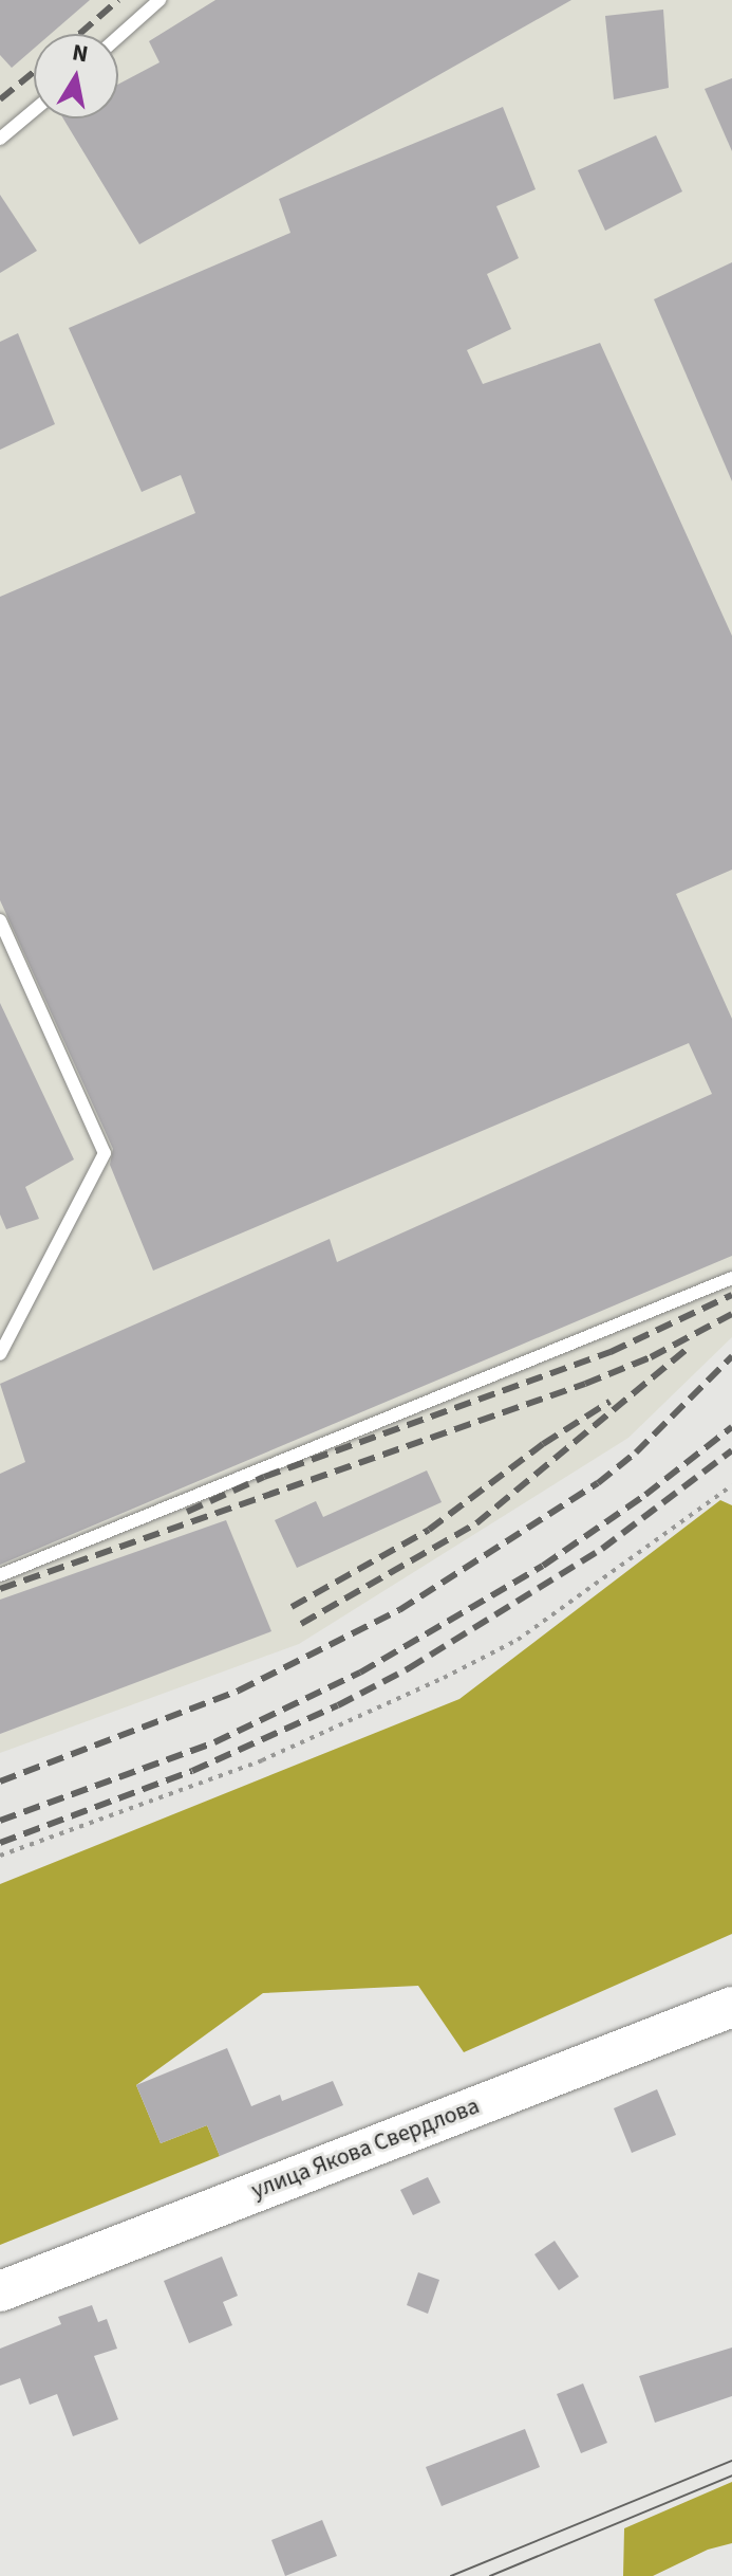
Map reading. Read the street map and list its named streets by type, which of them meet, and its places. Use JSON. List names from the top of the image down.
{
  "streets": {
    "main road": ["улица Якова Свердлова"]
  },
  "north": "top"
}
